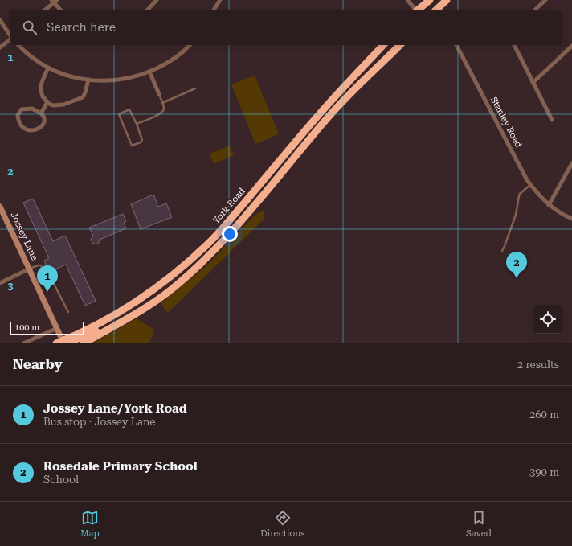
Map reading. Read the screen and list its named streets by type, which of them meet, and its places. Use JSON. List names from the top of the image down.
{
  "streets": {
    "highway": ["York Road"],
    "street": ["Stanley Road", "Jossey Lane"]
  },
  "crossings": [
    ["York Road", "Jossey Lane"]
  ],
  "scale_bar": "100 m",
  "page": {
    "search": "Search here",
    "pins": ["2", "1"],
    "scale": "100 m",
    "heading": ["Nearby", "2 results"],
    "list": [
      {
        "mark": "1",
        "name": "Jossey Lane/York Road",
        "note": "Bus stop · Jossey Lane",
        "value": "260 m"
      },
      {
        "mark": "2",
        "name": "Rosedale Primary School",
        "note": "School",
        "value": "390 m"
      }
    ],
    "nav": ["Map", "Directions", "Saved"]
  },
  "grid": {
    "rows": ["1", "2", "3"]
  }
}
